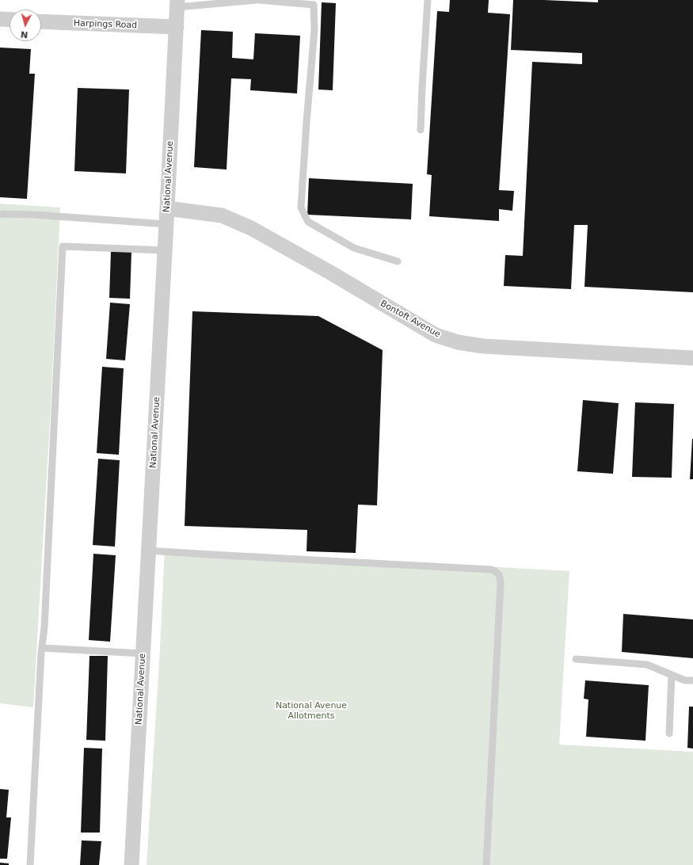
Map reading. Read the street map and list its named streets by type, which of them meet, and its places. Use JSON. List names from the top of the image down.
{
  "streets": {
    "street": ["Harpings Road", "National Avenue", "Bontoft Avenue"]
  },
  "crossings": [
    ["Harpings Road", "National Avenue"],
    ["National Avenue", "Bontoft Avenue"]
  ],
  "parks": ["National Avenue Allotments"],
  "north": "bottom"
}
